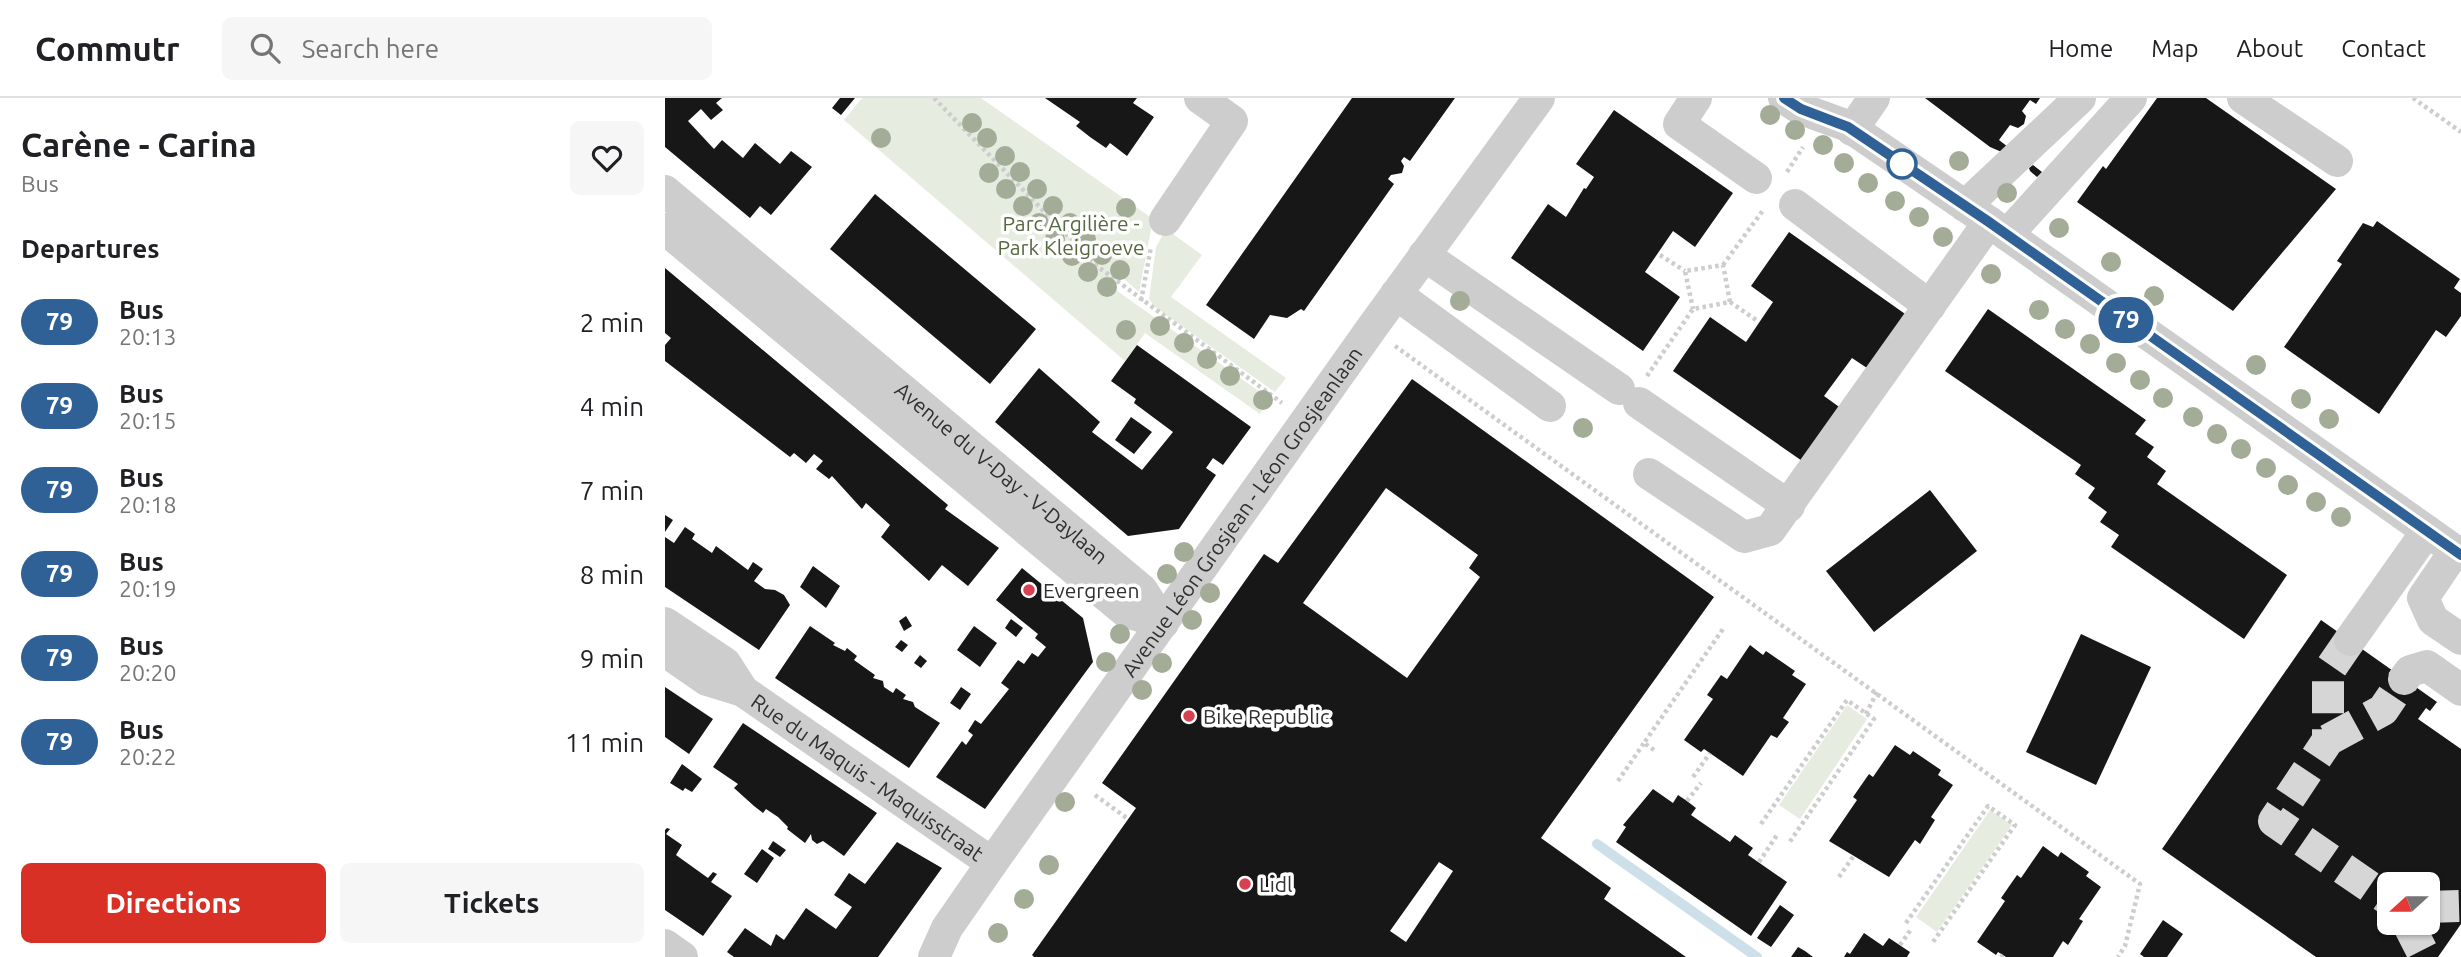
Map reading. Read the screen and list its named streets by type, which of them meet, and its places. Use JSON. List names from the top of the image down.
{
  "streets": {
    "street": ["Avenue du V-Day - V-Daylaan", "Avenue Léon Grosjean - Léon Grosjeanlaan", "Rue du Maquis - Maquisstraat"]
  },
  "crossings": [
    ["Avenue du V-Day - V-Daylaan", "Avenue Léon Grosjean - Léon Grosjeanlaan"],
    ["Avenue Léon Grosjean - Léon Grosjeanlaan", "Rue du Maquis - Maquisstraat"]
  ],
  "parks": ["Parc Argilière - Park Kleigroeve"],
  "places": ["Evergreen", "Bike Republic", "Lidl"],
  "lines": ["bus line 79"],
  "north": "left",
  "page": {
    "header": "Commutr",
    "search": "Search here",
    "nav": [
      "Home",
      "Map",
      "About",
      "Contact"
    ],
    "heading": [
      ["Carène - Carina", "Bus"],
      "Departures"
    ],
    "on_map": "79",
    "list": [
      {
        "mark": "79",
        "name": "Bus",
        "note": "20:13",
        "value": "2 min"
      },
      {
        "mark": "79",
        "name": "Bus",
        "note": "20:15",
        "value": "4 min"
      },
      {
        "mark": "79",
        "name": "Bus",
        "note": "20:18",
        "value": "7 min"
      },
      {
        "mark": "79",
        "name": "Bus",
        "note": "20:19",
        "value": "8 min"
      },
      {
        "mark": "79",
        "name": "Bus",
        "note": "20:20",
        "value": "9 min"
      },
      {
        "mark": "79",
        "name": "Bus",
        "note": "20:22",
        "value": "11 min"
      }
    ],
    "buttons": ["Directions", "Tickets"]
  }
}
